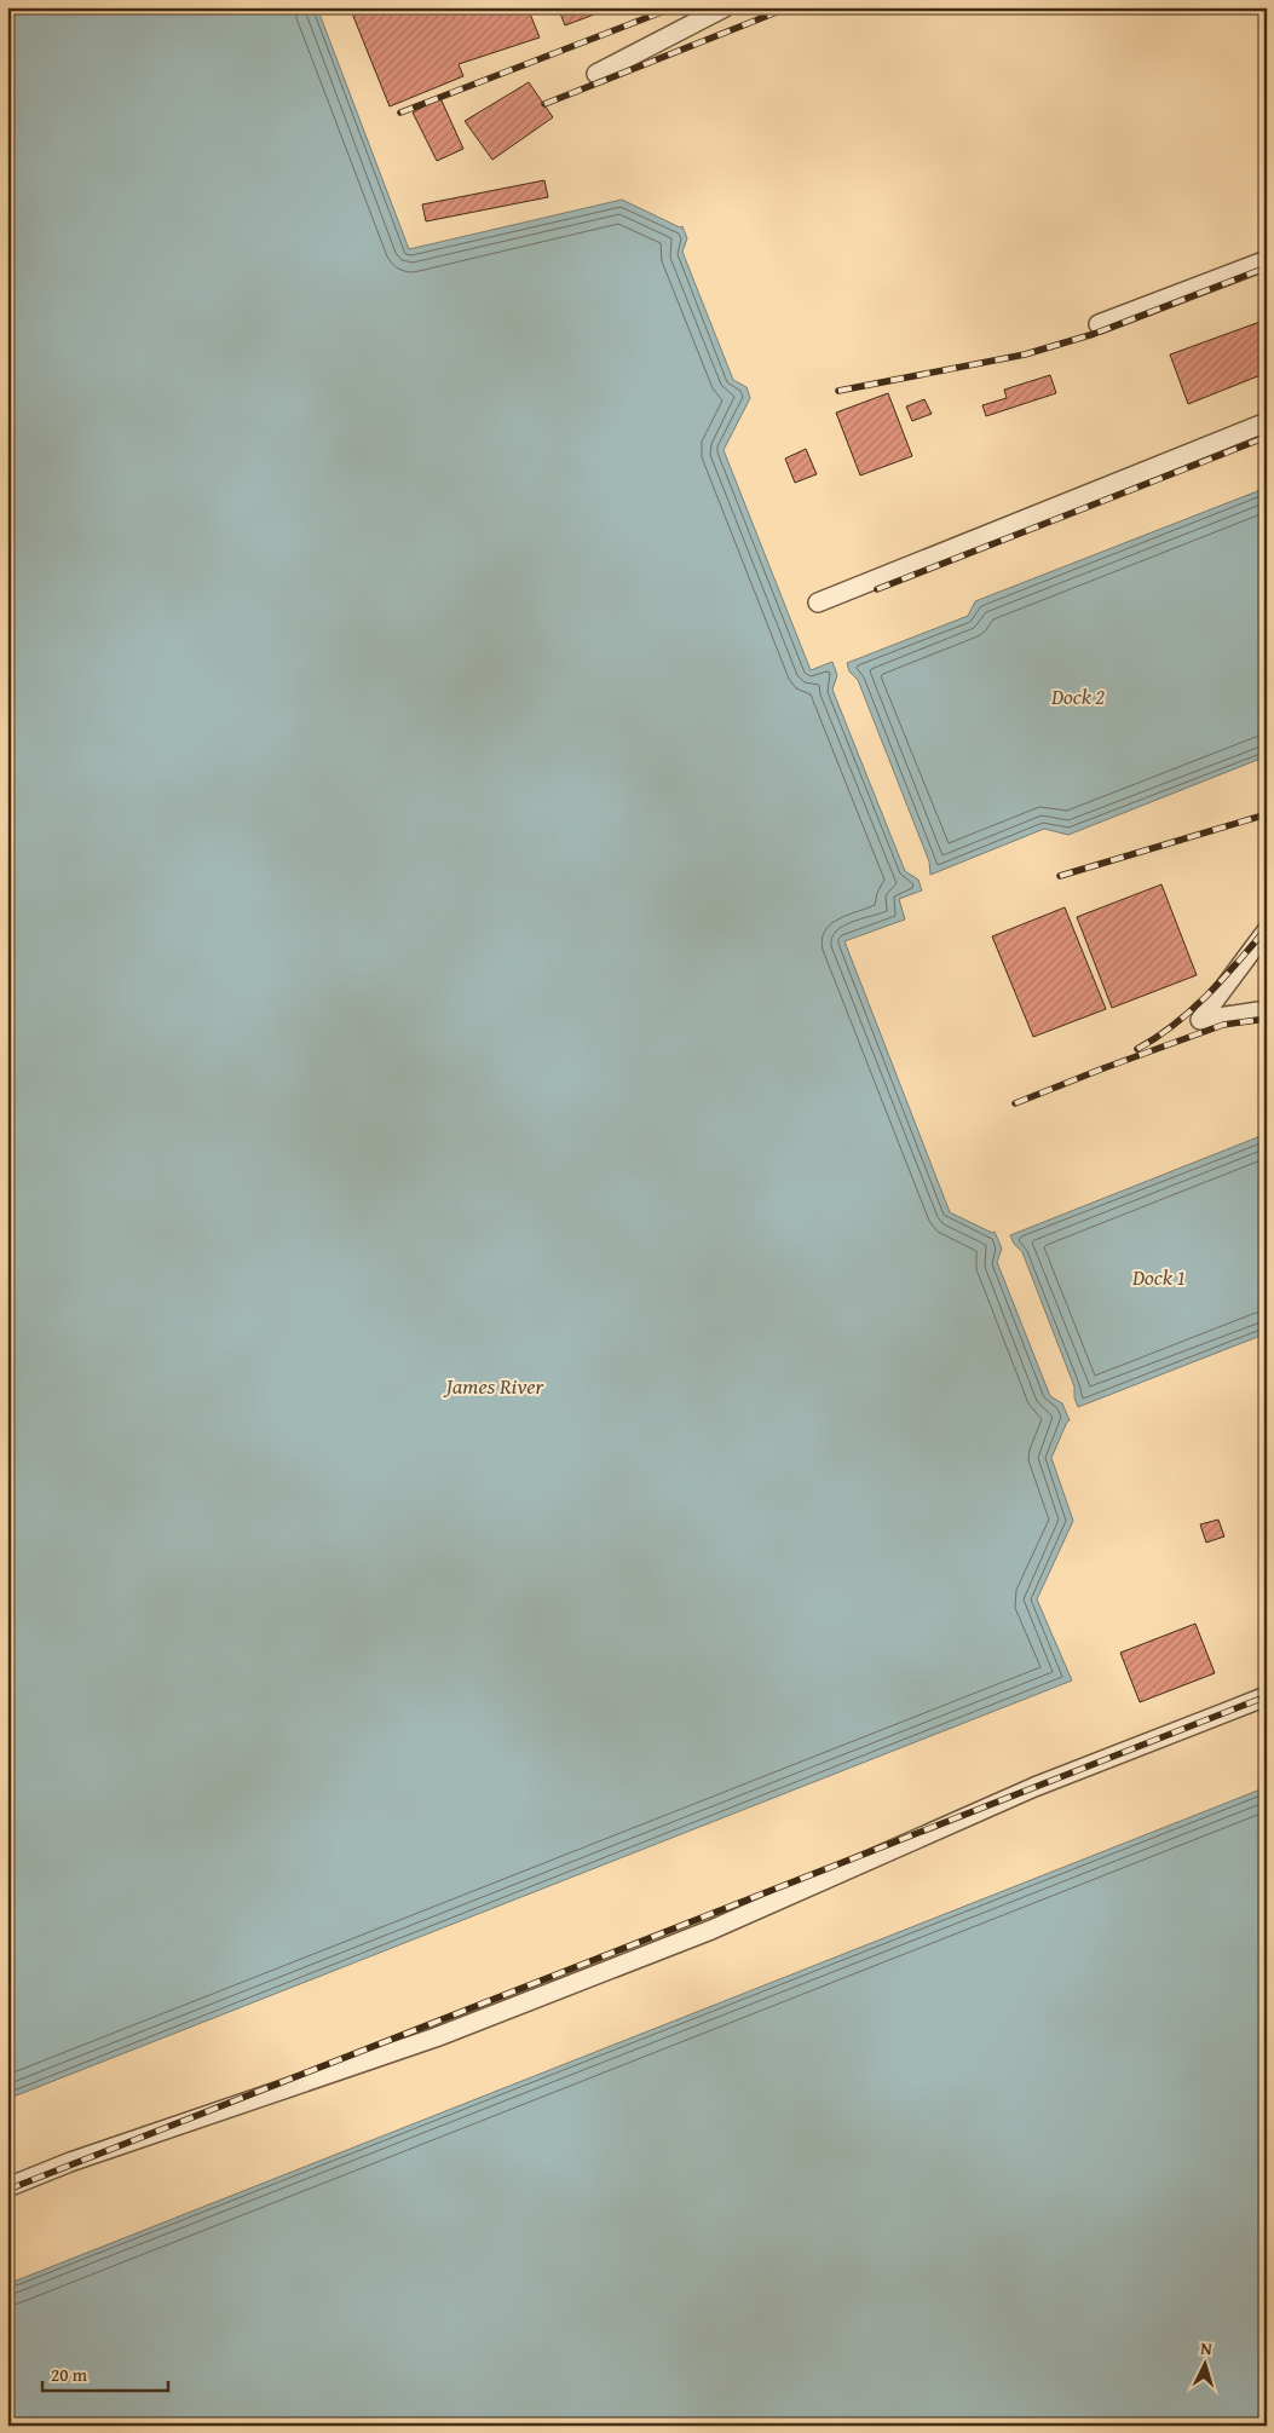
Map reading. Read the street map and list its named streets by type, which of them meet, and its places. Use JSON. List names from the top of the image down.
{
  "water": ["Dock 2", "Dock 1", "James River"],
  "scale_bar": "20 m",
  "north": "top"
}
